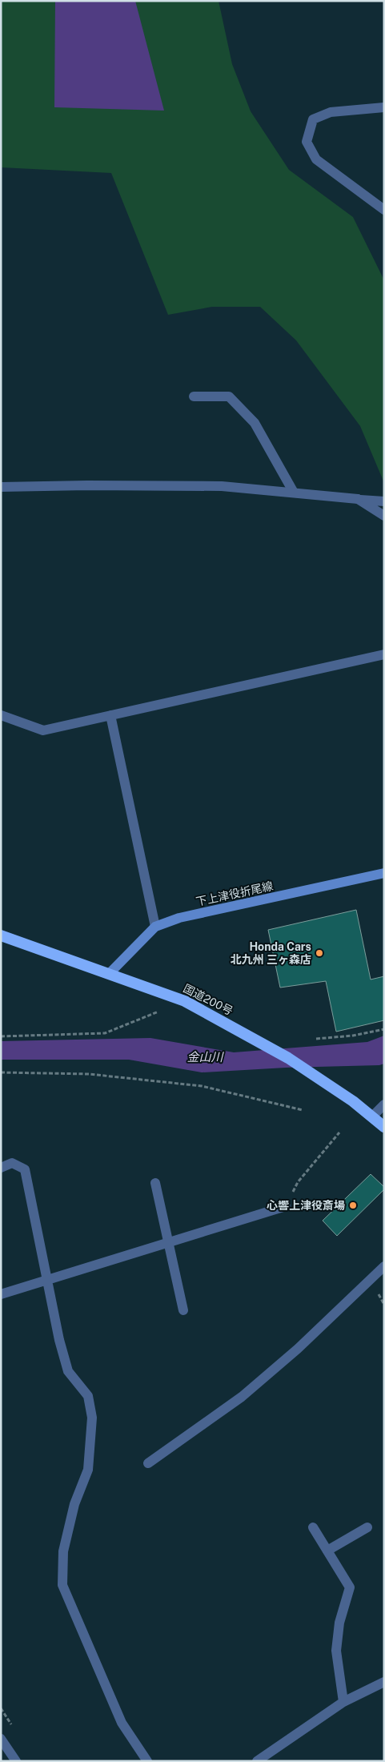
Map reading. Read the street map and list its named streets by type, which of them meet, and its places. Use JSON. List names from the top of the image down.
{
  "streets": {
    "highway": ["国道200号"],
    "main road": ["下上津役折尾線"]
  },
  "crossings": [
    ["下上津役折尾線", "国道200号"]
  ],
  "water": ["金山川"],
  "places": ["Honda Cars 北九州 三ヶ森店", "心響上津役斎場"]
}
